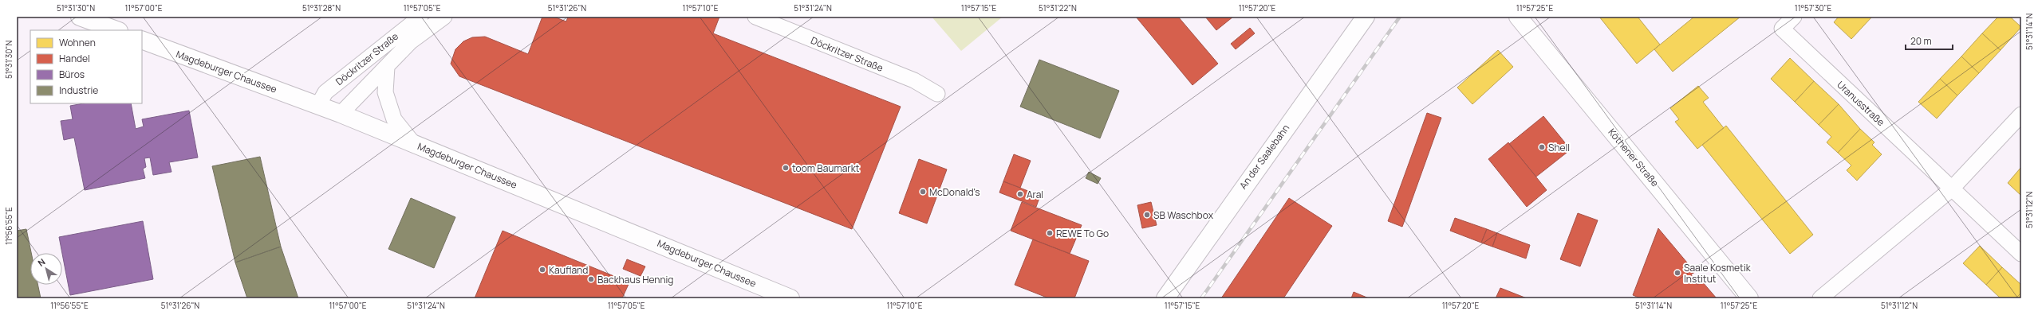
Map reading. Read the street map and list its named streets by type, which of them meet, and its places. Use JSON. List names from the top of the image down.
{
  "streets": {
    "main road": ["Magdeburger Chaussee", "An der Saalebahn", "Köthener Straße"],
    "street": ["Döckritzer Straße", "Uranusstraße"]
  },
  "crossings": [
    ["Döckritzer Straße", "Magdeburger Chaussee"]
  ],
  "places": [
    "Shell",
    "toom Baumarkt",
    "McDonald's",
    "Aral",
    "SB Waschbox",
    "REWE To Go",
    "Kaufland",
    "Saale Kosmetik Institut",
    "Backhaus Hennig"
  ],
  "legend": [
    "Wohnen",
    "Handel",
    "Büros",
    "Industrie"
  ],
  "scale_bar": "20 m",
  "north": "top left",
  "coordinates": [
    "51°31'30\"N",
    "11°57'00\"E",
    "51°31'28\"N",
    "11°57'05\"E",
    "51°31'26\"N",
    "11°57'10\"E",
    "51°31'24\"N",
    "11°57'15\"E",
    "51°31'22\"N",
    "11°57'20\"E",
    "11°57'25\"E",
    "11°57'30\"E",
    "51°31'14\"N",
    "51°31'12\"N",
    "11°56'55\"E"
  ]
}
